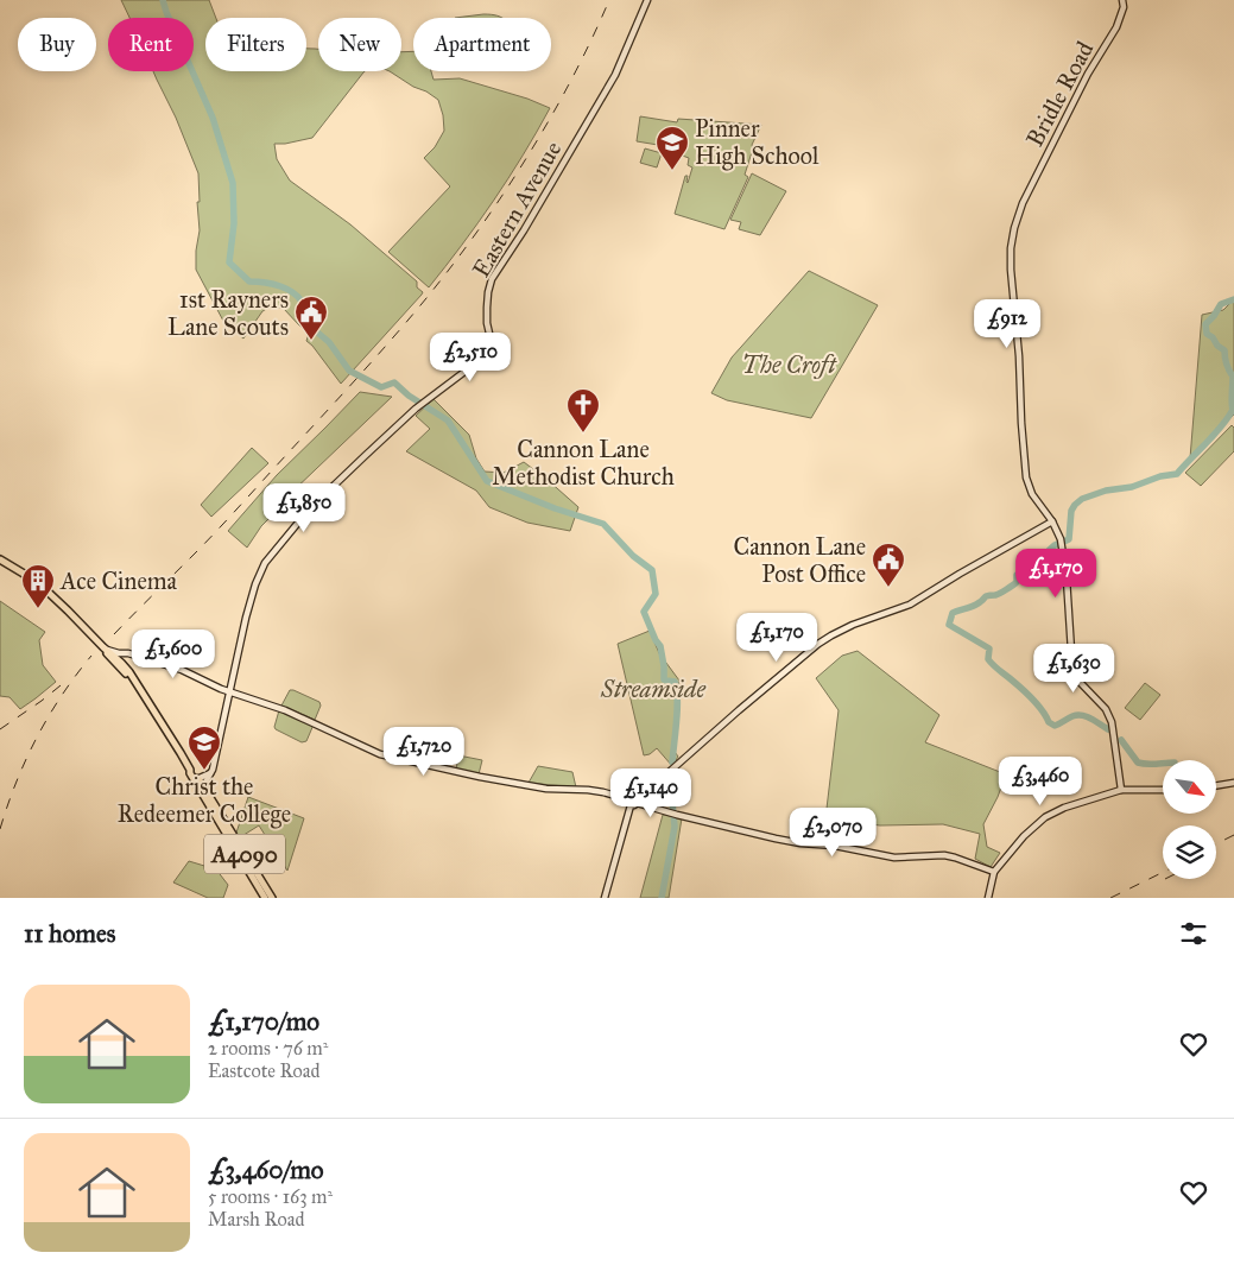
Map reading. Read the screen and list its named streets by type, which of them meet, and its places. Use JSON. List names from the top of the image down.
{
  "streets": {
    "main road": ["A4090"],
    "street": ["Bridle Road", "Eastern Avenue"]
  },
  "parks": ["The Croft", "Streamside"],
  "places": {
    "school or university": ["Pinner High School", "Christ the Redeemer College"],
    "public building": ["1st Rayners Lane Scouts", "Cannon Lane Post Office"],
    "church": ["Cannon Lane Methodist Church"],
    "building": ["Ace Cinema"]
  },
  "north": "bottom right",
  "page": {
    "chip": [
      "Buy",
      "Rent",
      "Filters",
      "New",
      "Apartment"
    ],
    "price": [
      "£912",
      "£2,510",
      "£1,850",
      "£1,170",
      "£1,170",
      "£1,600",
      "£1,630",
      "£1,720",
      "£3,460",
      "£1,140",
      "£2,070"
    ],
    "heading": "11 homes",
    "list": [
      {
        "name": "£1,170/mo",
        "note": "2 rooms · 76 m² · Eastcote Road"
      },
      {
        "name": "£3,460/mo",
        "note": "5 rooms · 163 m² · Marsh Road"
      }
    ]
  }
}
